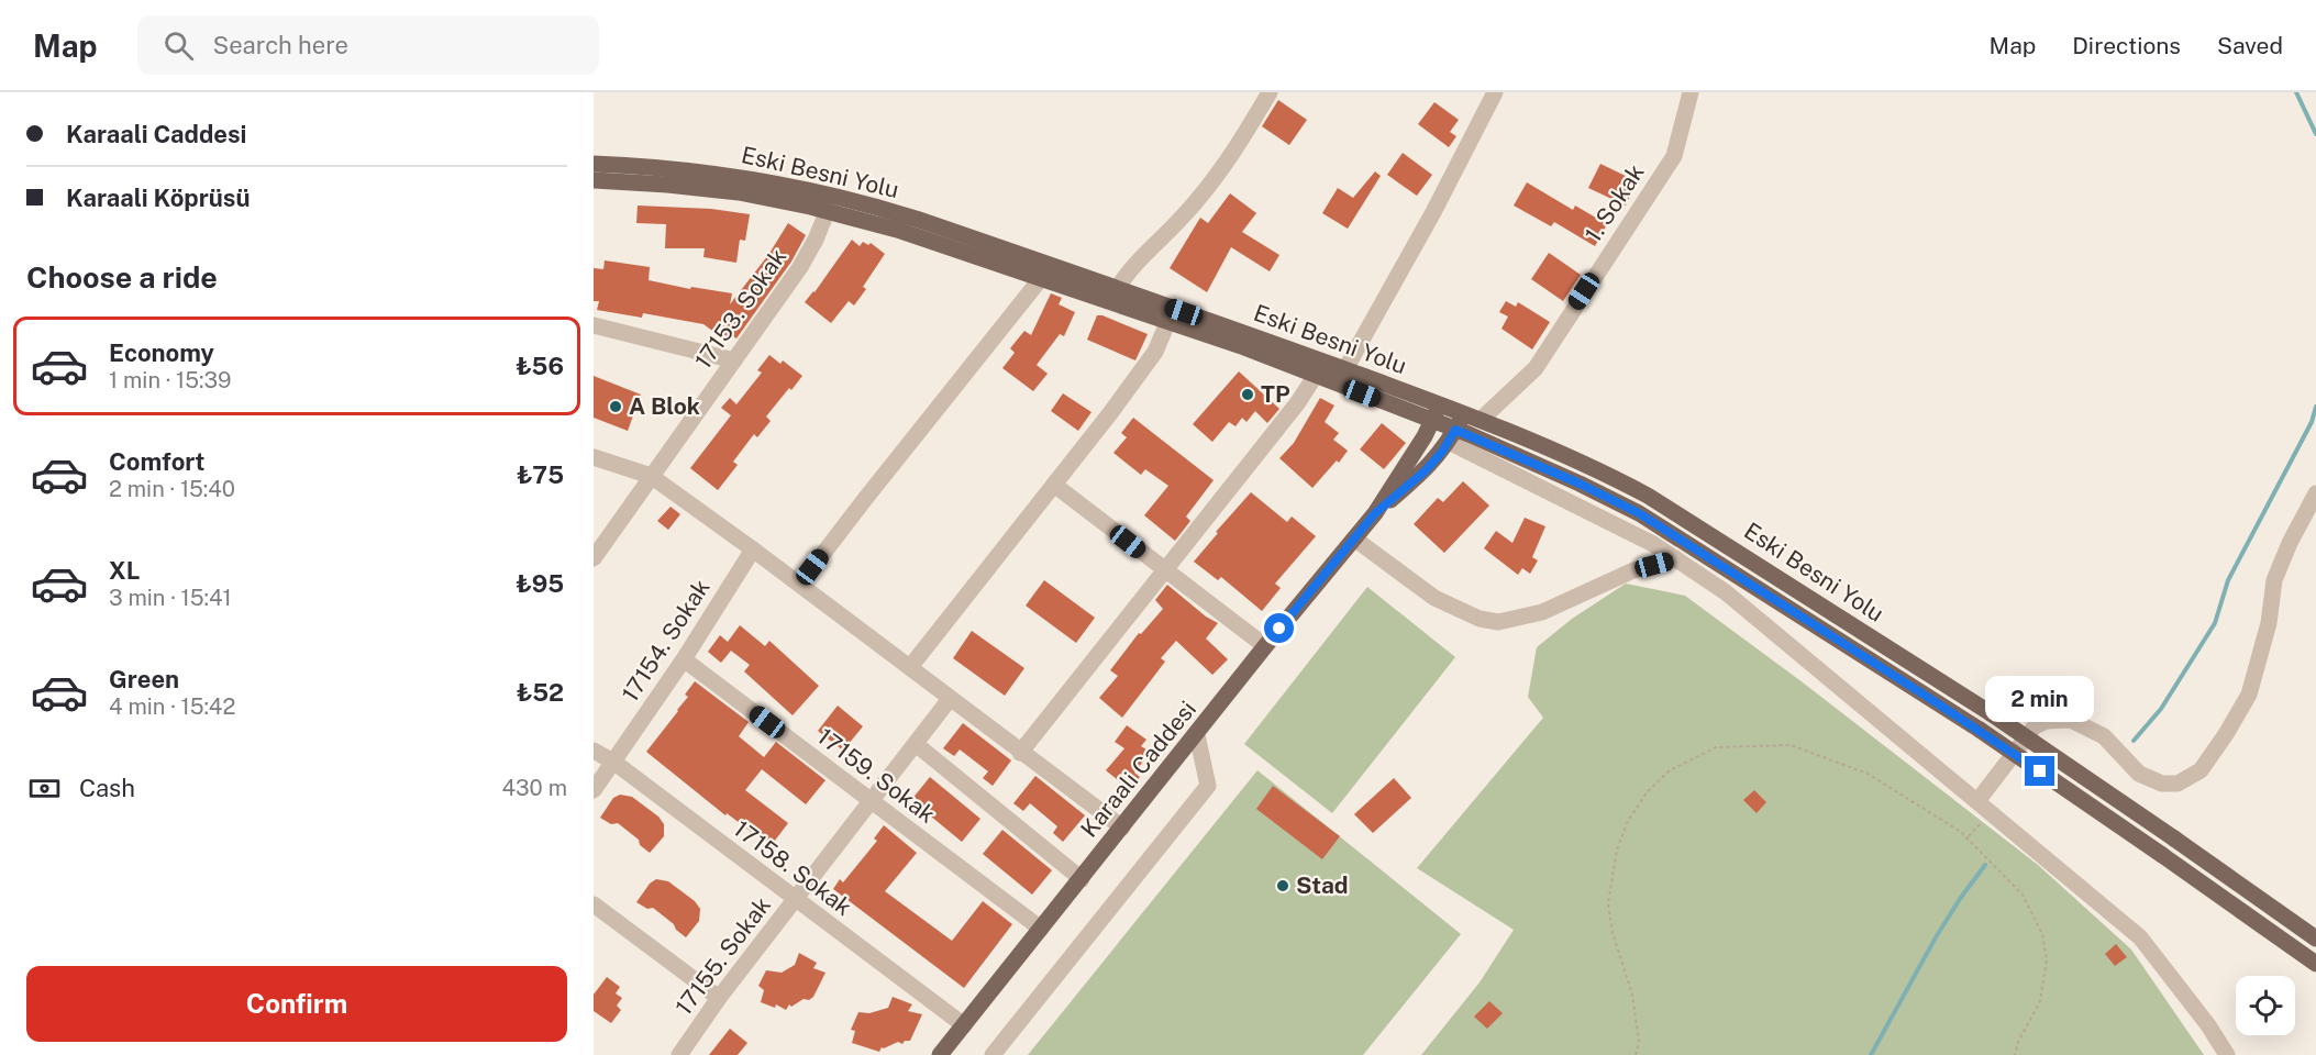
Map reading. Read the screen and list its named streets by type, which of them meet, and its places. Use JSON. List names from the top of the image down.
{
  "streets": {
    "main road": ["Eski Besni Yolu", "Karaali Caddesi"],
    "street": [
      "1. Sokak",
      "17153. Sokak",
      "17154. Sokak",
      "17159. Sokak",
      "17158. Sokak",
      "17155. Sokak"
    ]
  },
  "crossings": [
    ["Eski Besni Yolu", "1. Sokak"],
    ["Eski Besni Yolu", "17153. Sokak"],
    ["17154. Sokak", "17159. Sokak"],
    ["17154. Sokak", "17158. Sokak"],
    ["Karaali Caddesi", "17159. Sokak"],
    ["Karaali Caddesi", "17158. Sokak"],
    ["17159. Sokak", "17155. Sokak"],
    ["17158. Sokak", "17155. Sokak"]
  ],
  "places": ["TP", "A Blok", "Stad"],
  "page": {
    "header": "Map",
    "search": "Search here",
    "nav": ["Map", "Directions", "Saved"],
    "banner": ["Karaali Caddesi", "Karaali Köprüsü"],
    "heading": "Choose a ride",
    "list": [
      {
        "name": "Economy",
        "note": "1 min · 15:39",
        "value": "₺56"
      },
      {
        "name": "Comfort",
        "note": "2 min · 15:40",
        "value": "₺75"
      },
      {
        "name": "XL",
        "note": "3 min · 15:41",
        "value": "₺95"
      },
      {
        "name": "Green",
        "note": "4 min · 15:42",
        "value": "₺52"
      }
    ],
    "bubble": "2 min",
    "pay": ["Cash", "430 m"],
    "buttons": "Confirm"
  }
}
